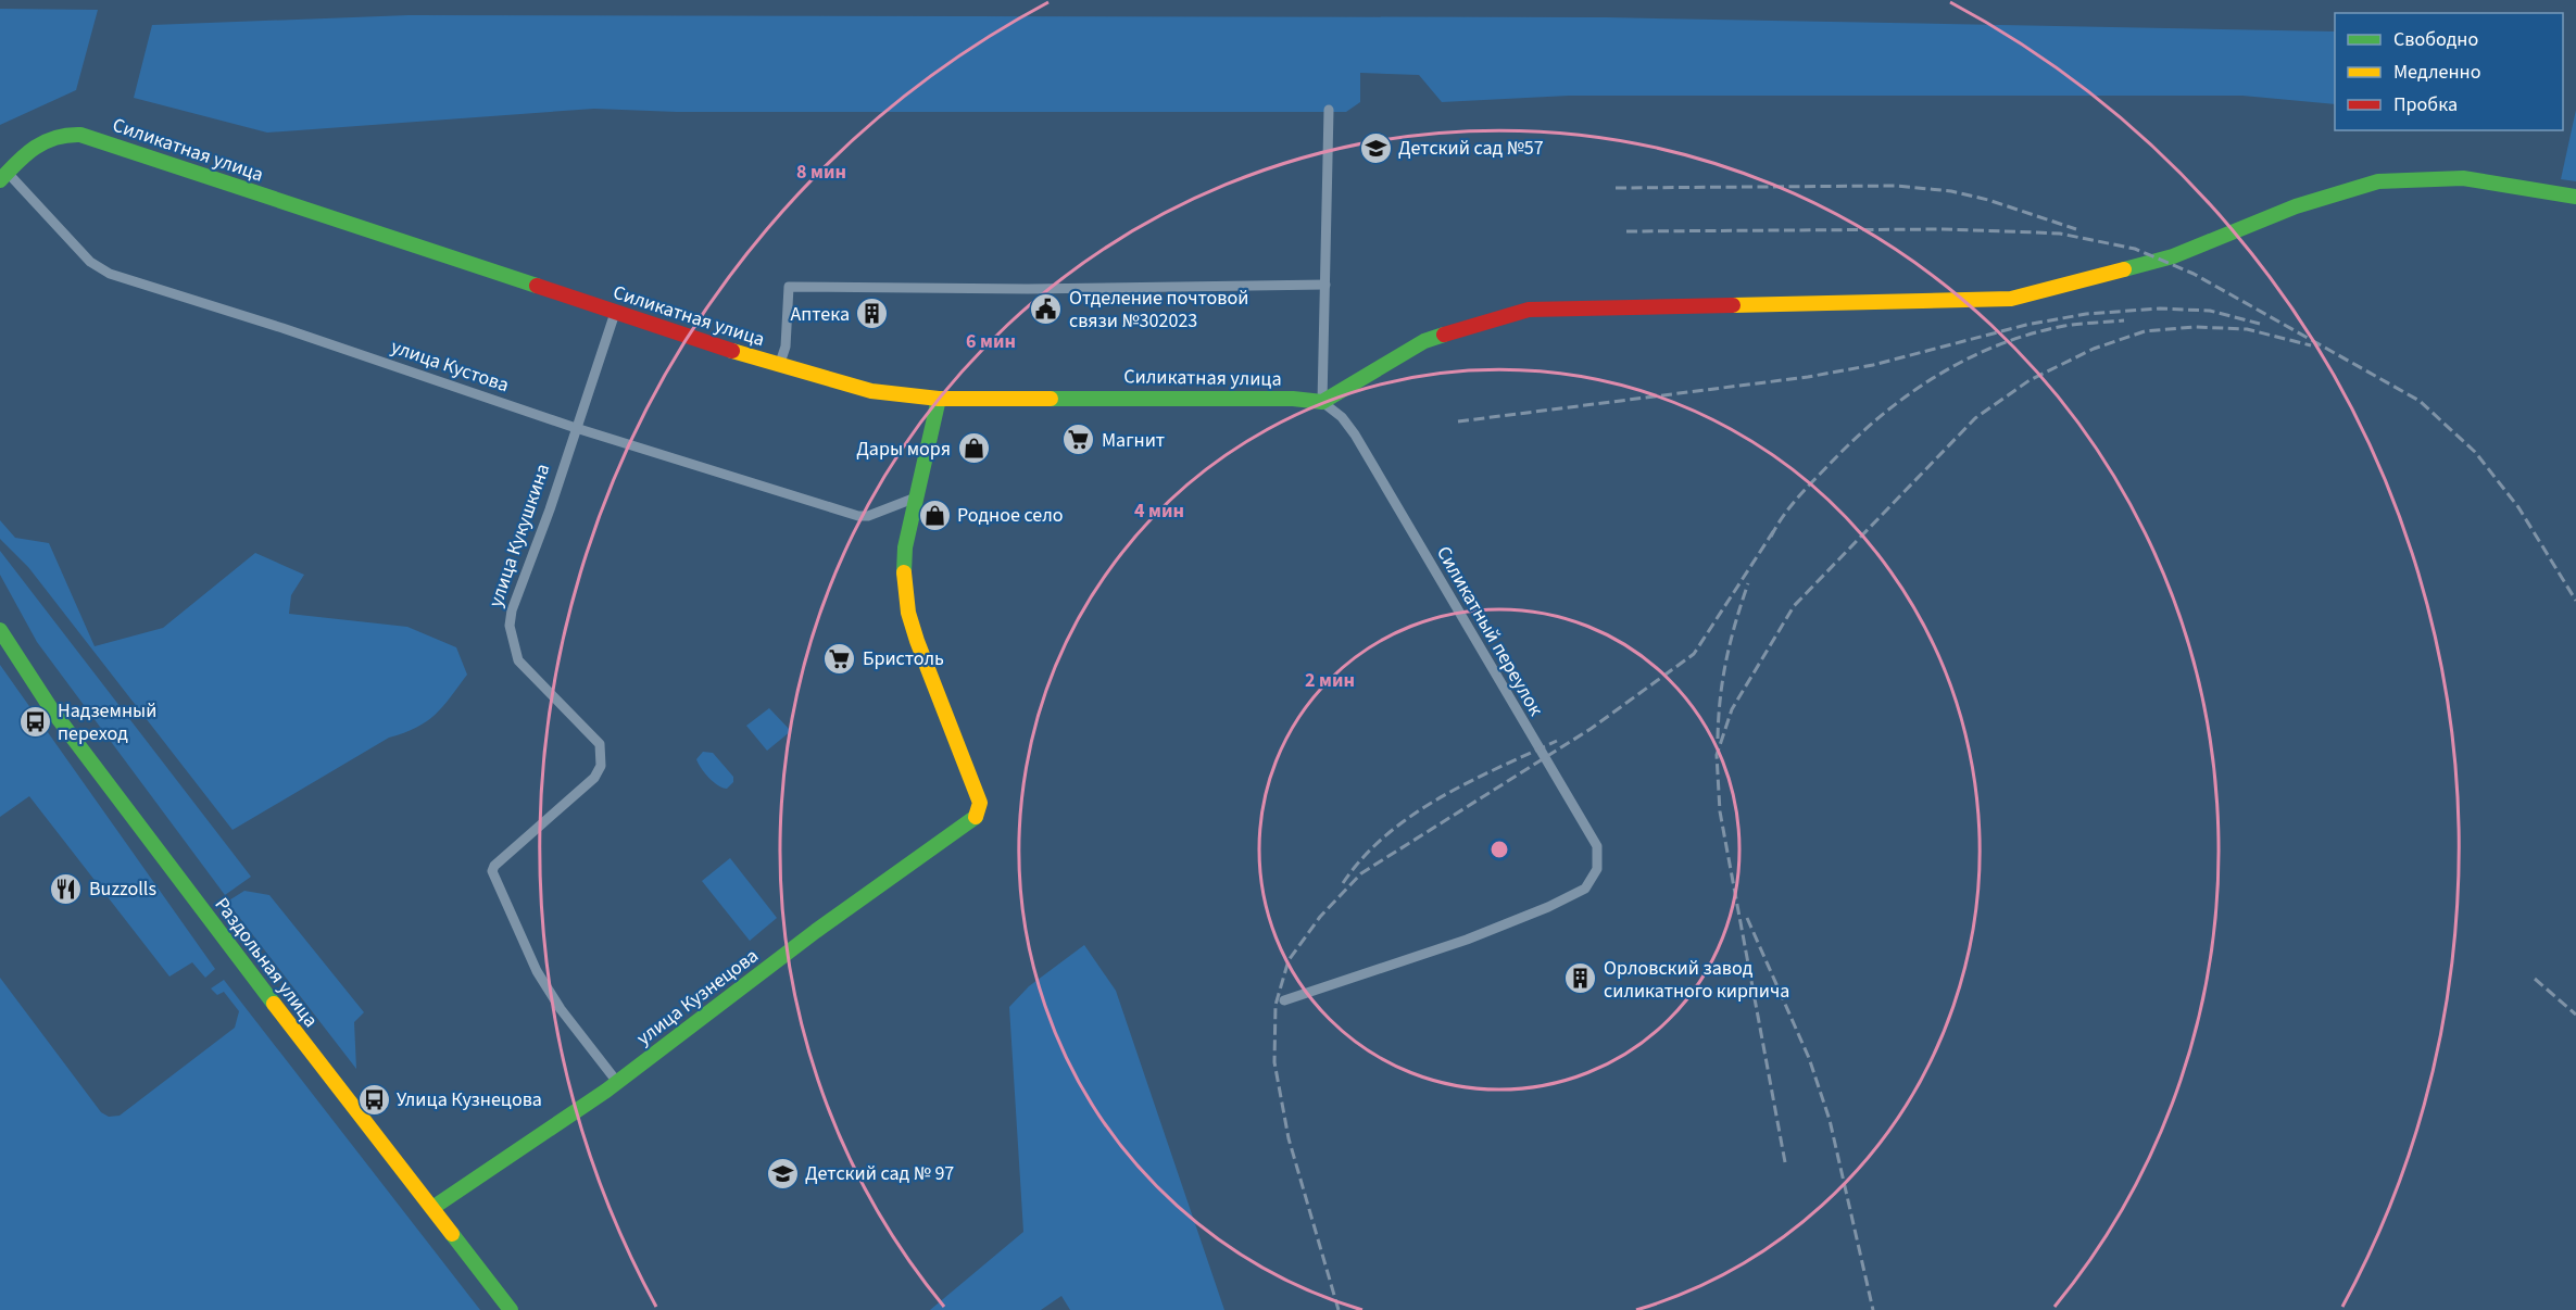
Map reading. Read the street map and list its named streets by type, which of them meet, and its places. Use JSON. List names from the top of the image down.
{
  "streets": {
    "street": [
      "Силикатная улица",
      "улица Кустова",
      "улица Кукушкина",
      "Силикатный переулок",
      "Раздольная улица",
      "улица Кузнецова"
    ]
  },
  "crossings": [
    ["Силикатная улица", "улица Кустова"],
    ["Силикатная улица", "улица Кукушкина"],
    ["Силикатная улица", "Силикатный переулок"],
    ["улица Кустова", "улица Кукушкина"],
    ["улица Кустова", "улица Кузнецова"],
    ["улица Кукушкина", "улица Кузнецова"],
    ["Раздольная улица", "улица Кузнецова"]
  ],
  "places": {
    "school or university": ["Детский сад №57", "Детский сад № 97"],
    "public building": ["Отделение почтовой связи №302023"],
    "building": ["Аптека", "Орловский завод силикатного кирпича"],
    "supermarket": ["Магнит", "Бристоль"],
    "shop": ["Дары моря", "Родное село"],
    "bus stop": ["Надземный переход", "Улица Кузнецова"],
    "restaurant": ["Buzzolls"]
  },
  "legend": ["Свободно", "Медленно", "Пробка"],
  "rings": [
    "8 мин",
    "6 мин",
    "4 мин",
    "2 мин"
  ]
}
